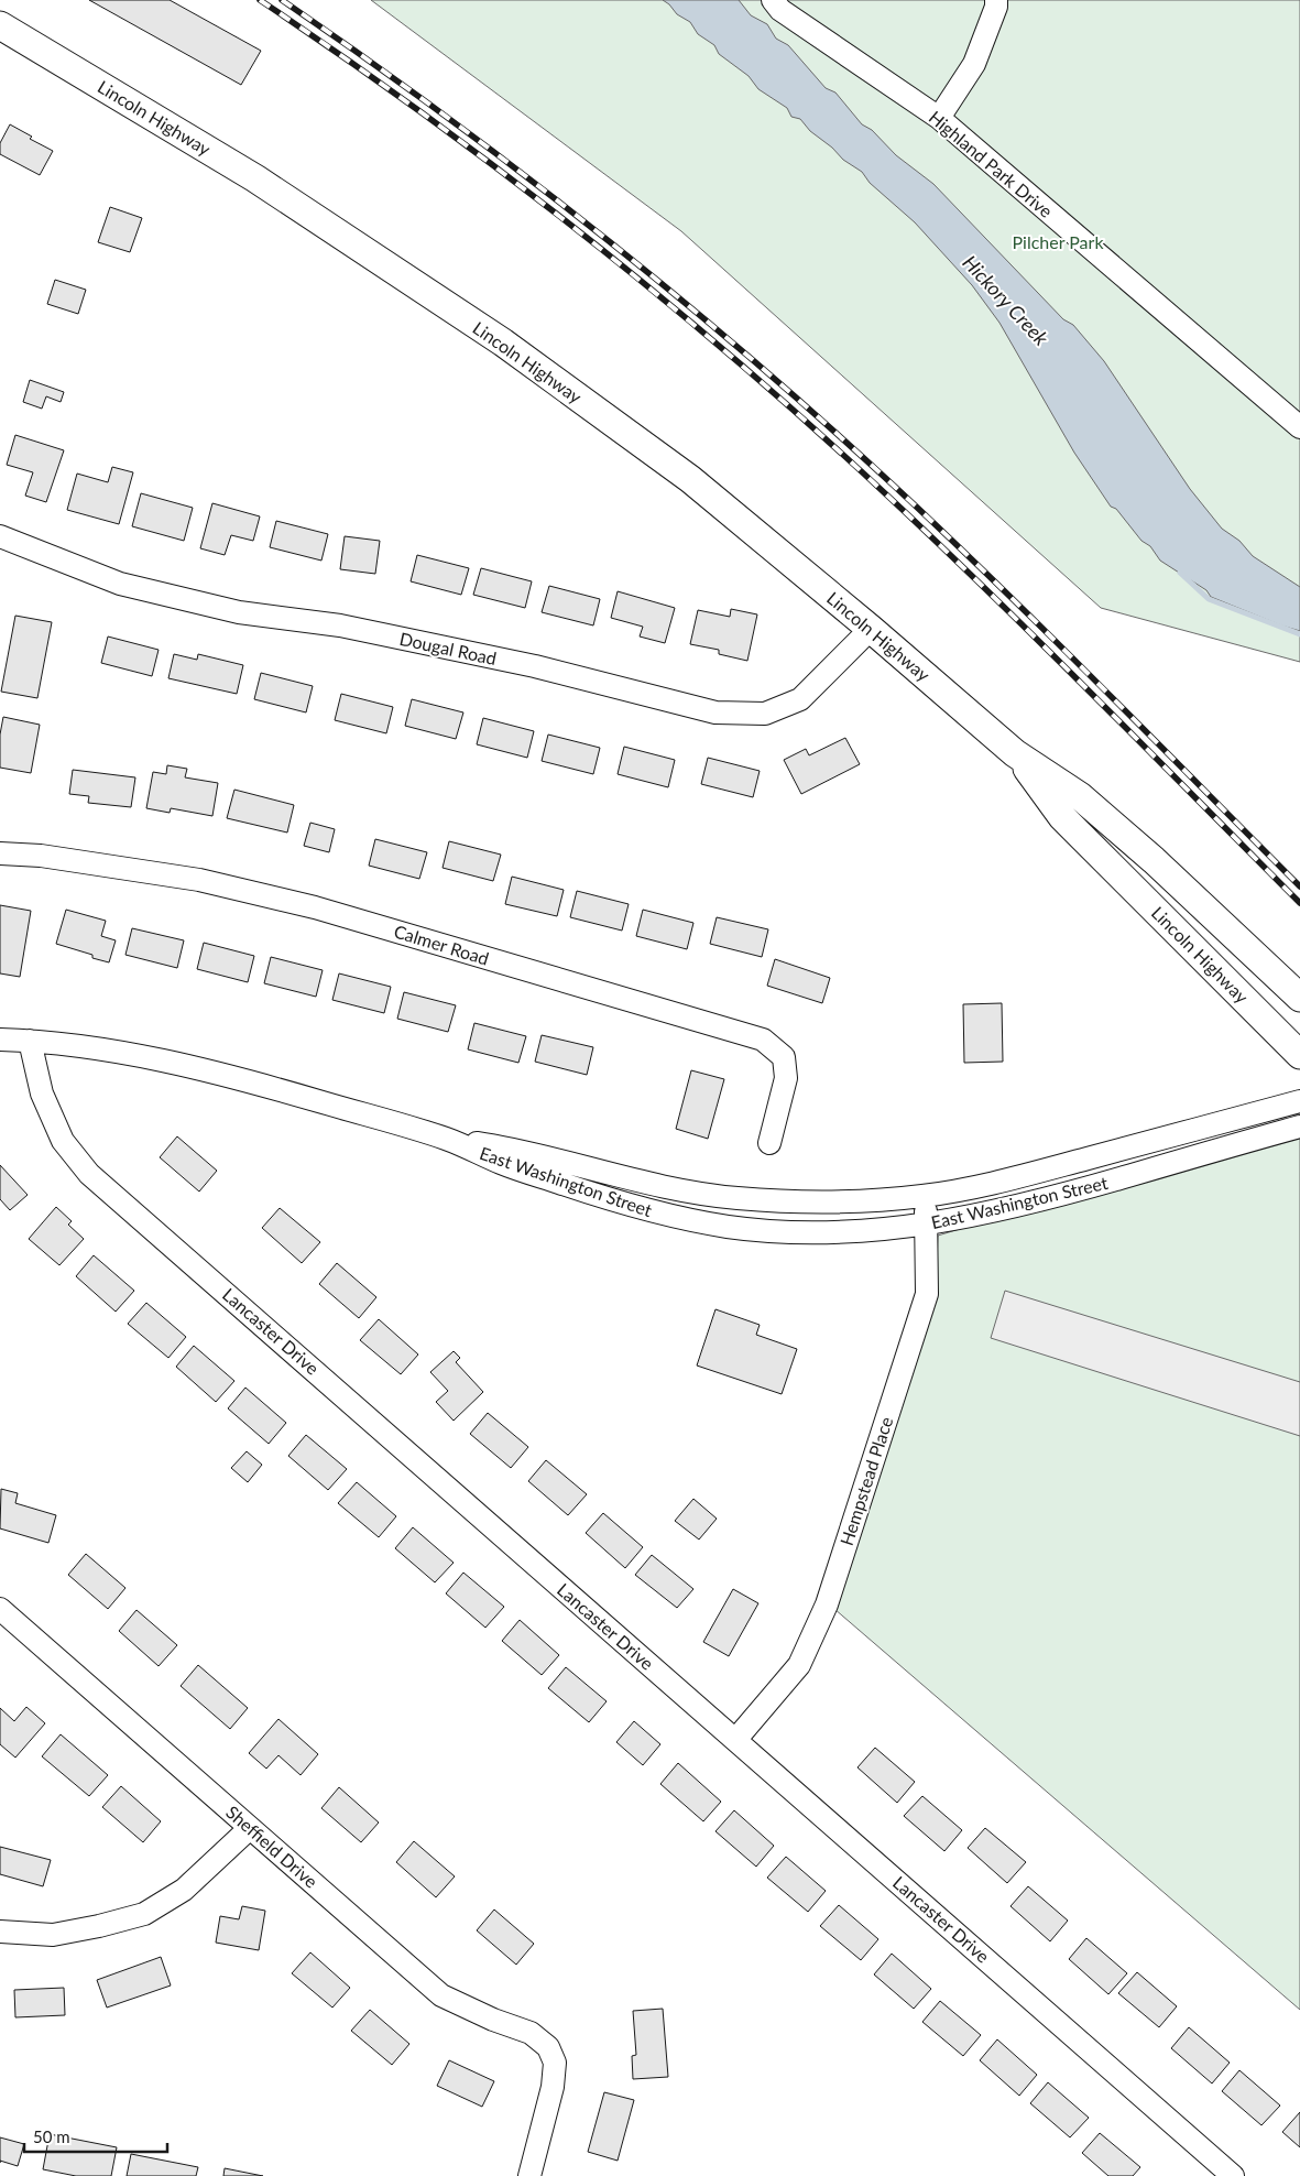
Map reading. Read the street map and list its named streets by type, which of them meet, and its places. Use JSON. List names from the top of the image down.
{
  "streets": {
    "main road": ["Lincoln Highway"],
    "street": [
      "Highland Park Drive",
      "Dougal Road",
      "Calmer Road",
      "East Washington Street",
      "Lancaster Drive",
      "Hempstead Place",
      "Sheffield Drive"
    ]
  },
  "crossings": [
    ["Lincoln Highway", "Dougal Road"],
    ["East Washington Street", "Lancaster Drive"],
    ["East Washington Street", "Hempstead Place"],
    ["Lancaster Drive", "Hempstead Place"]
  ],
  "water": ["Hickory Creek"],
  "parks": ["Pilcher Park"],
  "scale_bar": "50 m"
}
